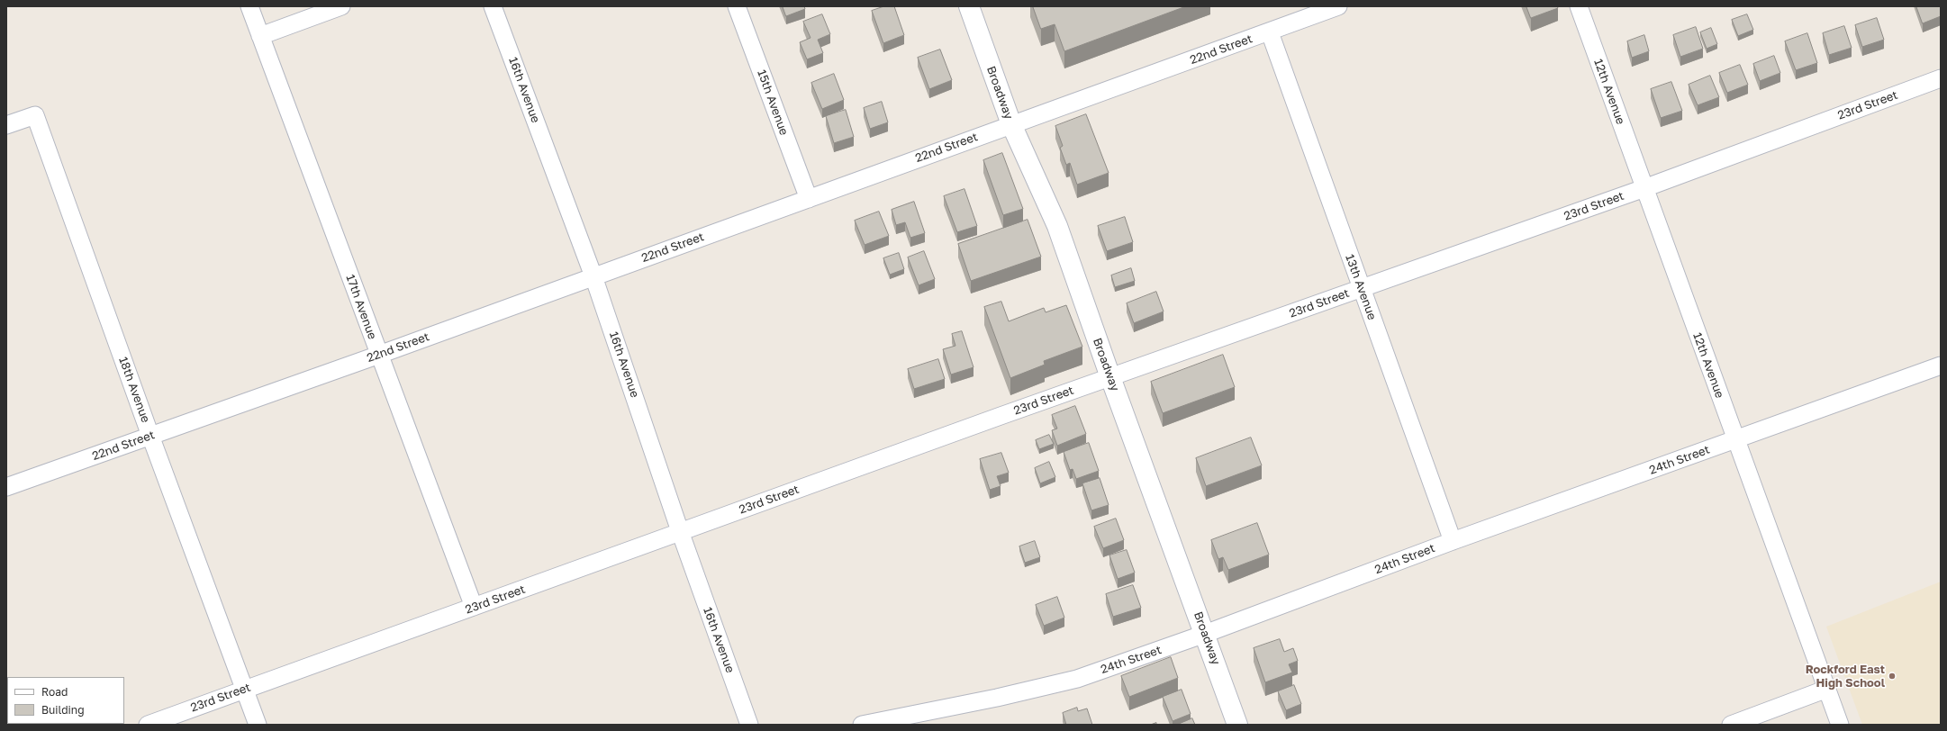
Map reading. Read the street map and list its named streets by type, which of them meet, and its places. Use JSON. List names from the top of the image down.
{
  "streets": {
    "main road": ["Broadway"],
    "street": [
      "22nd Street",
      "16th Avenue",
      "12th Avenue",
      "15th Avenue",
      "23rd Street",
      "13th Avenue",
      "17th Avenue",
      "18th Avenue",
      "24th Street"
    ]
  },
  "crossings": [
    ["22nd Street", "16th Avenue"],
    ["22nd Street", "Broadway"],
    ["22nd Street", "15th Avenue"],
    ["22nd Street", "13th Avenue"],
    ["22nd Street", "17th Avenue"],
    ["22nd Street", "18th Avenue"],
    ["16th Avenue", "23rd Street"],
    ["12th Avenue", "23rd Street"],
    ["12th Avenue", "24th Street"],
    ["Broadway", "23rd Street"],
    ["Broadway", "24th Street"],
    ["23rd Street", "13th Avenue"],
    ["23rd Street", "17th Avenue"],
    ["23rd Street", "18th Avenue"],
    ["13th Avenue", "24th Street"]
  ],
  "places": ["Rockford East High School"],
  "legend": ["Road", "Building"]
}
